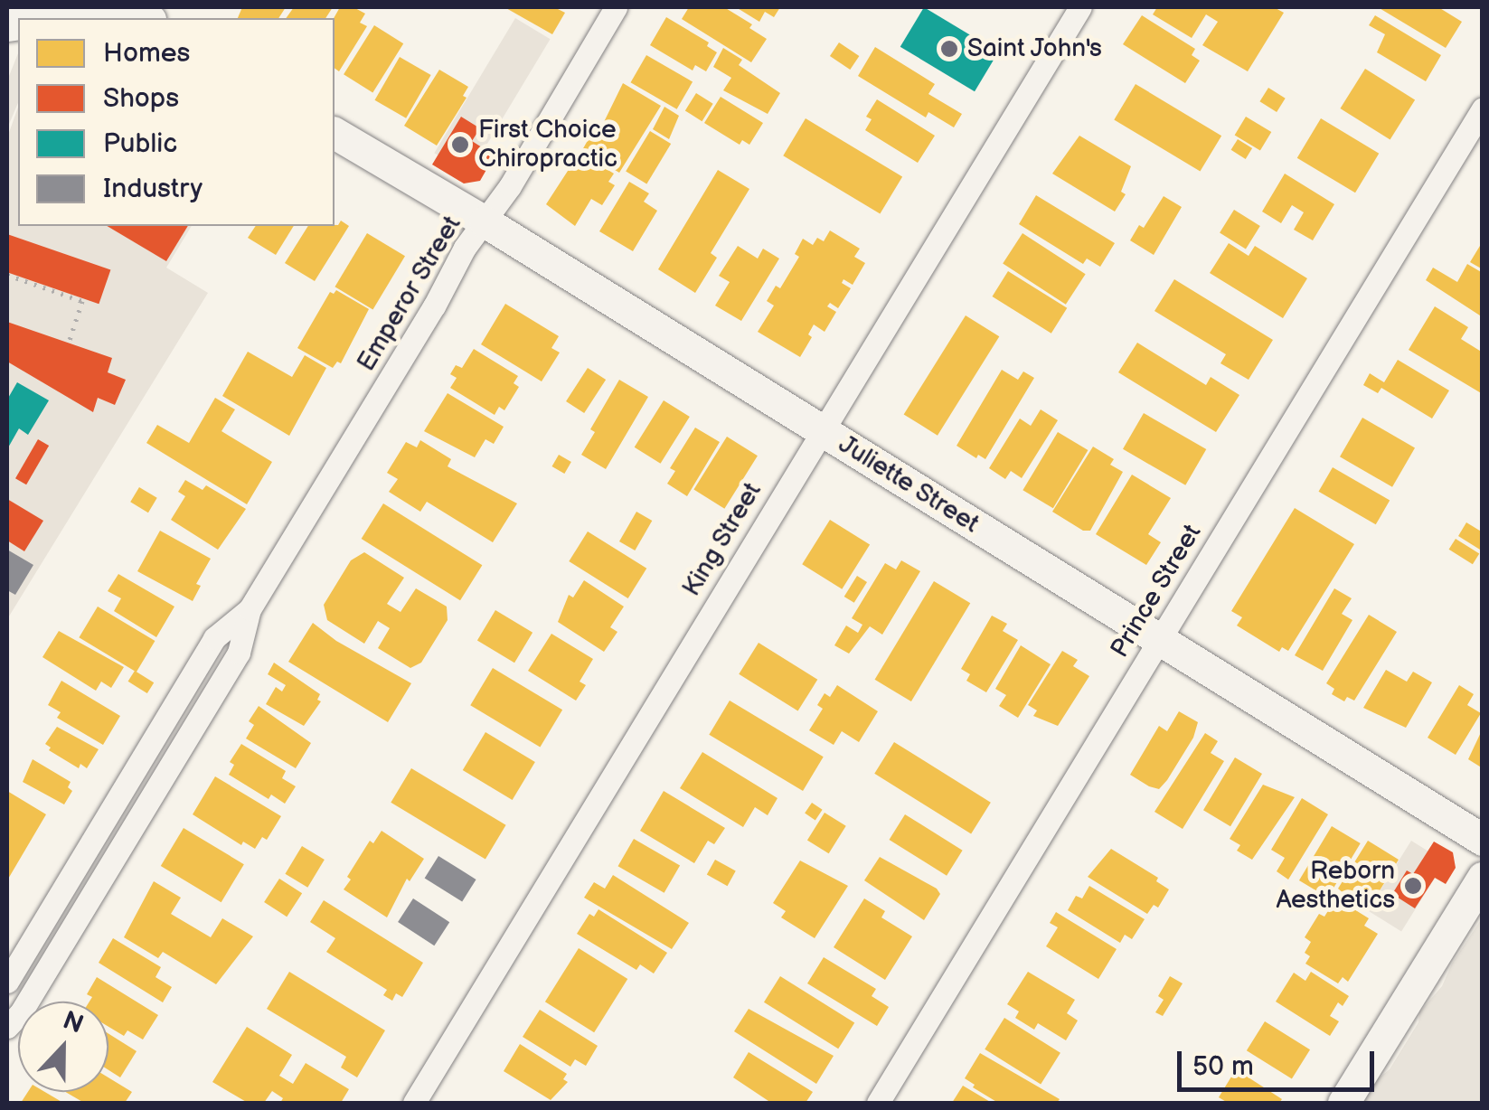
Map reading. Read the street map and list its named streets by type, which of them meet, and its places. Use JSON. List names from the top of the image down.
{
  "streets": {
    "main road": ["Juliette Street"],
    "street": ["Emperor Street", "King Street", "Prince Street"]
  },
  "crossings": [
    ["Emperor Street", "Juliette Street"],
    ["Juliette Street", "King Street"],
    ["Juliette Street", "Prince Street"]
  ],
  "places": ["Saint John's", "First Choice Chiropractic", "Reborn Aesthetics"],
  "legend": [
    "Homes",
    "Shops",
    "Public",
    "Industry"
  ],
  "scale_bar": "50 m",
  "north": "top"
}
